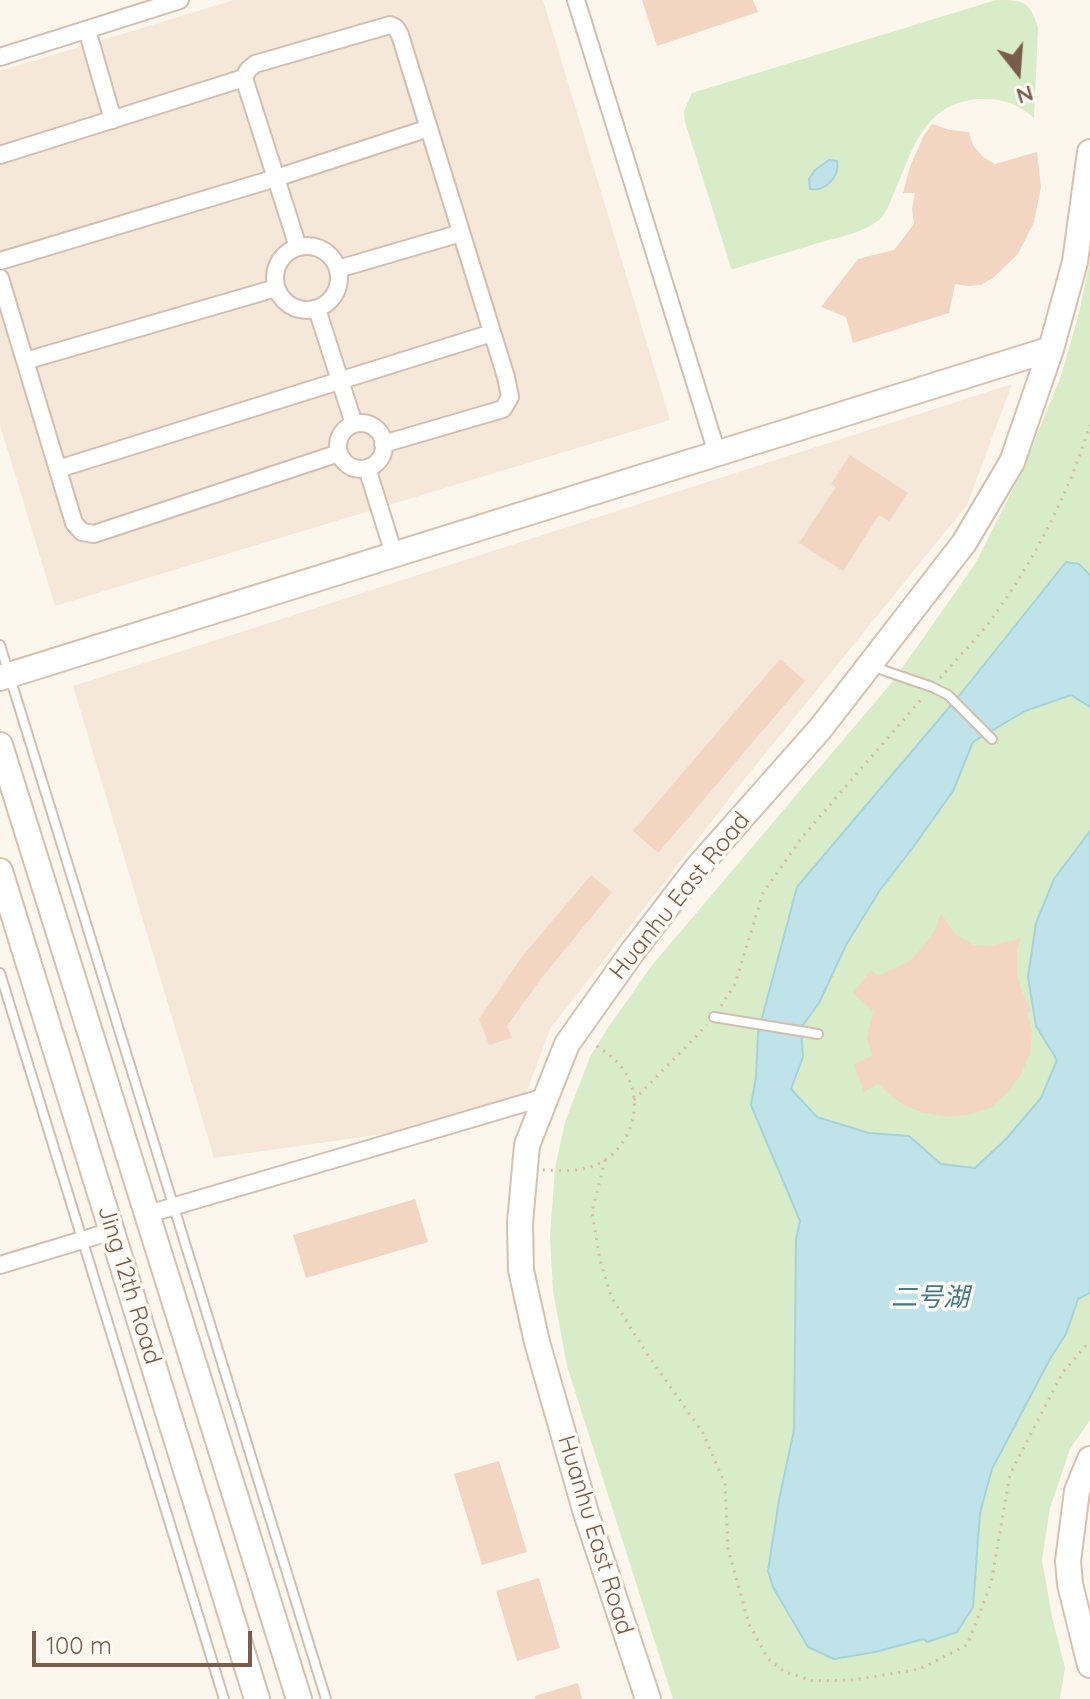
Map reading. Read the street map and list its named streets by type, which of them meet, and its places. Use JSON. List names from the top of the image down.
{
  "streets": {
    "street": ["Huanhu East Road", "Jing 12th Road"]
  },
  "water": ["二号湖"],
  "scale_bar": "100 m",
  "north": "bottom"
}
